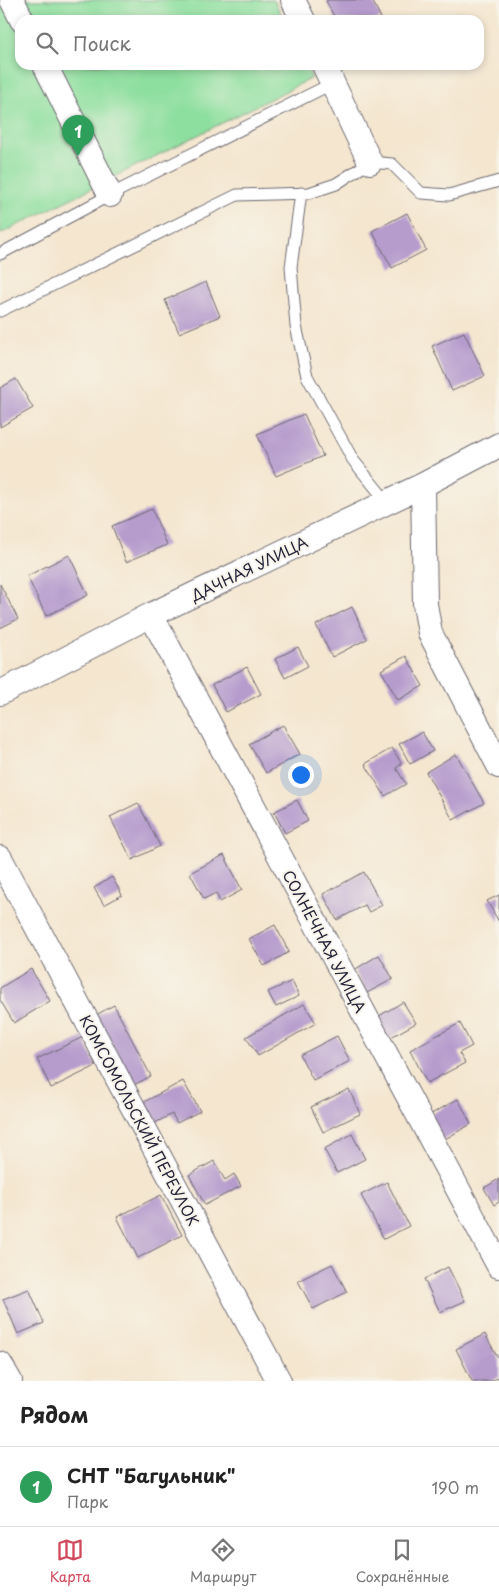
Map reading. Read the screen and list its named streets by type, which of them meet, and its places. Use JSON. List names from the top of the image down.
{
  "streets": {
    "street": ["ДАЧНАЯ УЛИЦА", "СОЛНЕЧНАЯ УЛИЦА", "КОМСОМОЛЬСКИЙ ПЕРЕУЛОК"]
  },
  "crossings": [
    ["ДАЧНАЯ УЛИЦА", "СОЛНЕЧНАЯ УЛИЦА"]
  ],
  "page": {
    "search": "Поиск",
    "pins": "1",
    "heading": "Рядом",
    "list": [
      {
        "mark": "1",
        "name": "СНТ \"Багульник\"",
        "note": "Парк",
        "value": "190 m"
      }
    ],
    "nav": ["Карта", "Маршрут", "Сохранённые"]
  }
}
